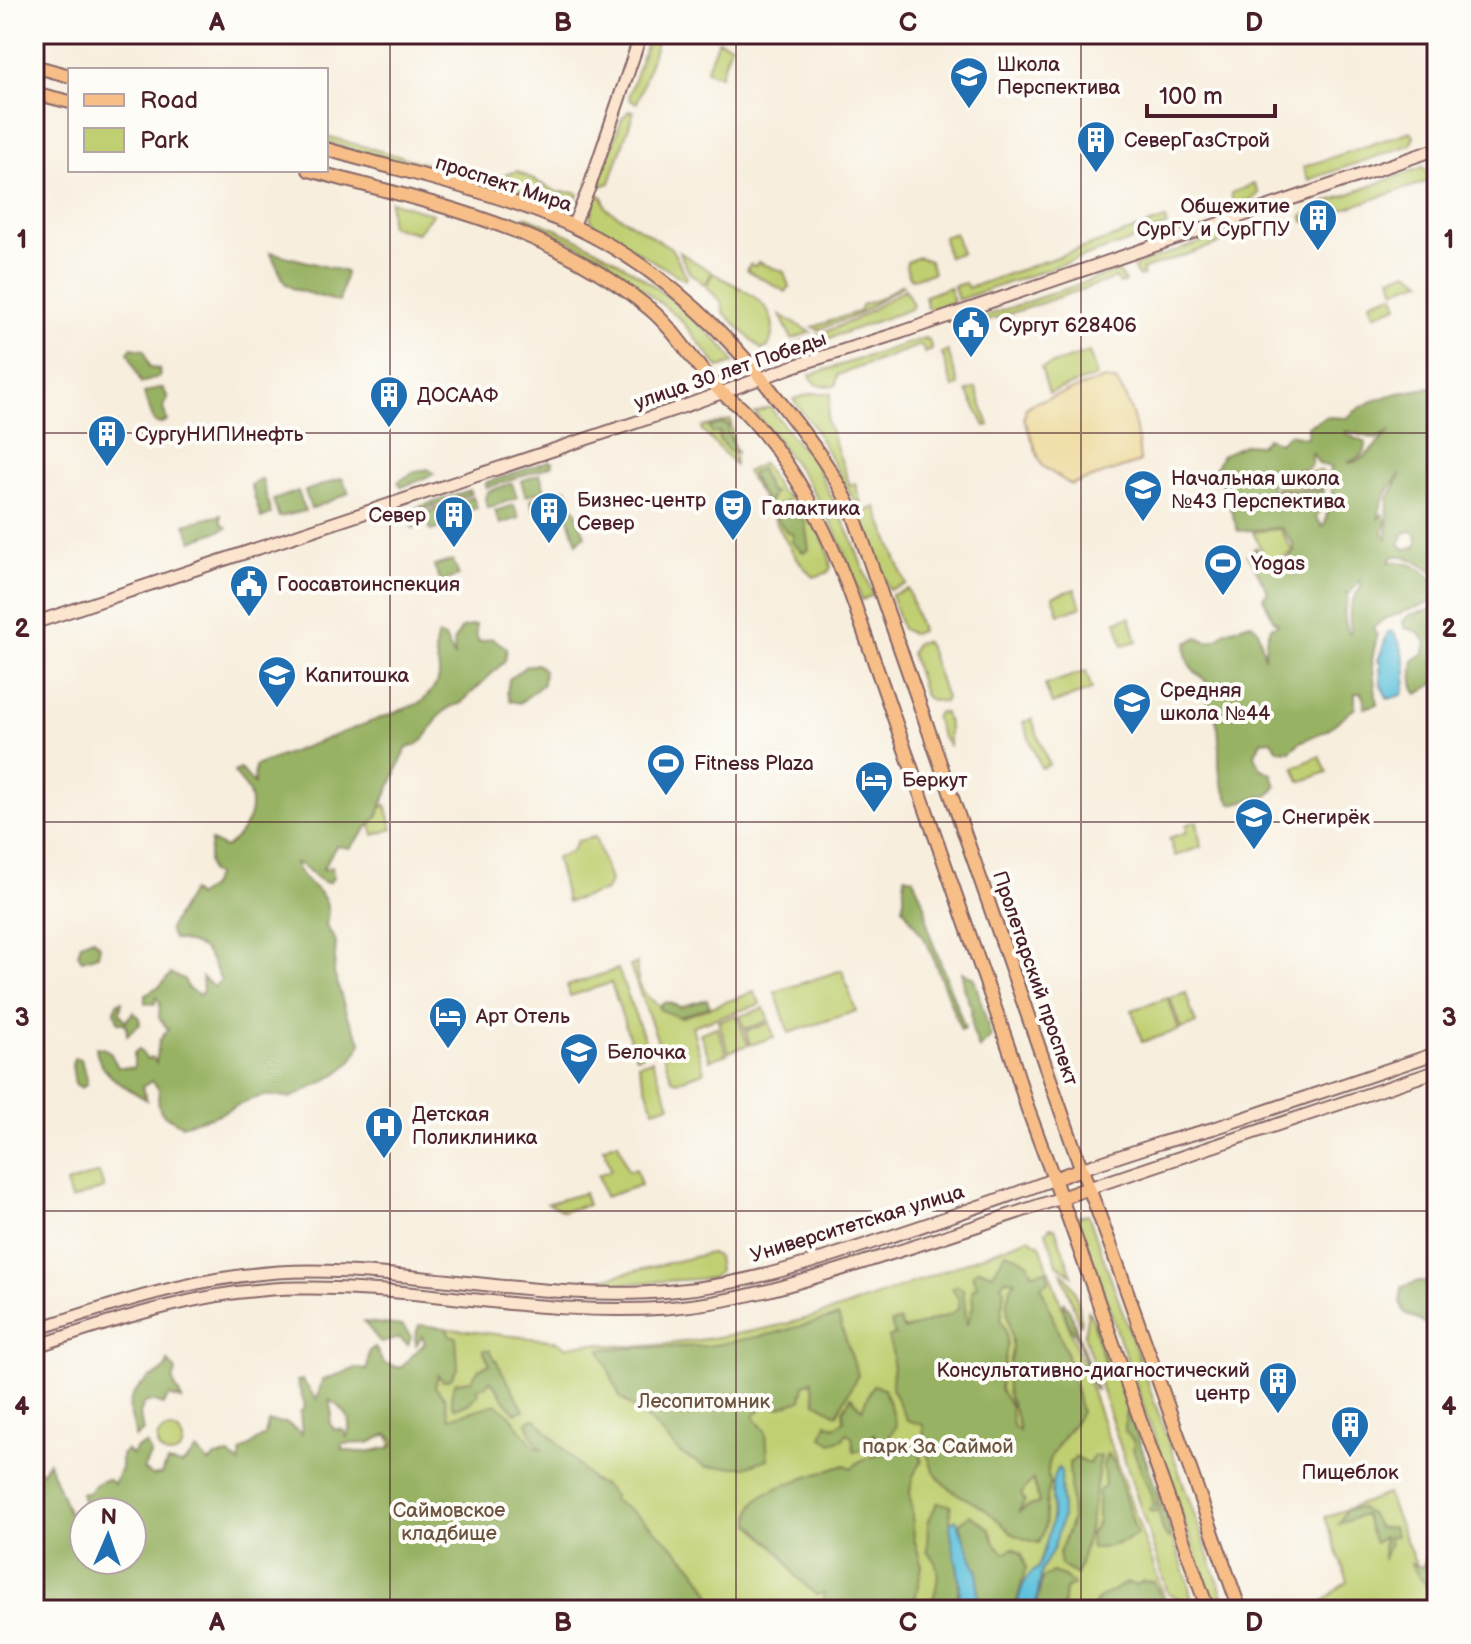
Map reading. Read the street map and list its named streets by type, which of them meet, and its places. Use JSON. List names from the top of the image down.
{
  "streets": {
    "main road": [
      "проспект Мира",
      "улица 30 лет Победы",
      "Пролетарский проспект",
      "Университетская улица"
    ]
  },
  "crossings": [
    ["проспект Мира", "улица 30 лет Победы"],
    ["проспект Мира", "Пролетарский проспект"],
    ["улица 30 лет Победы", "Пролетарский проспект"],
    ["Пролетарский проспект", "Университетская улица"]
  ],
  "parks": ["Лесопитомник", "парк За Саймой", "Саймовское кладбище"],
  "places": {
    "school or university": [
      "Школа Перспектива",
      "Начальная школа №43 Перспектива",
      "Капитошка",
      "Средняя школа №44",
      "Снегирёк",
      "Белочка"
    ],
    "building": [
      "СеверГазСтрой",
      "Общежитие СурГУ и СурГПУ",
      "ДОСААФ",
      "СургуНИПИнефть",
      "Бизнес-центр Север",
      "Север",
      "Консультативно-диагностический центр",
      "Пищеблок"
    ],
    "public building": ["Сургут 628406", "Гоосавтоинспекция"],
    "theatre": ["Галактика"],
    "sports": ["Yogas", "Fitness Plaza"],
    "hotel": ["Беркут", "Арт Отель"],
    "hospital": ["Детская Поликлиника"]
  },
  "legend": ["Road", "Park"],
  "scale_bar": "100 m",
  "north": "top",
  "grid": {
    "columns": [
      "A",
      "B",
      "C",
      "D"
    ],
    "rows": [
      "1",
      "2",
      "3",
      "4"
    ]
  }
}
